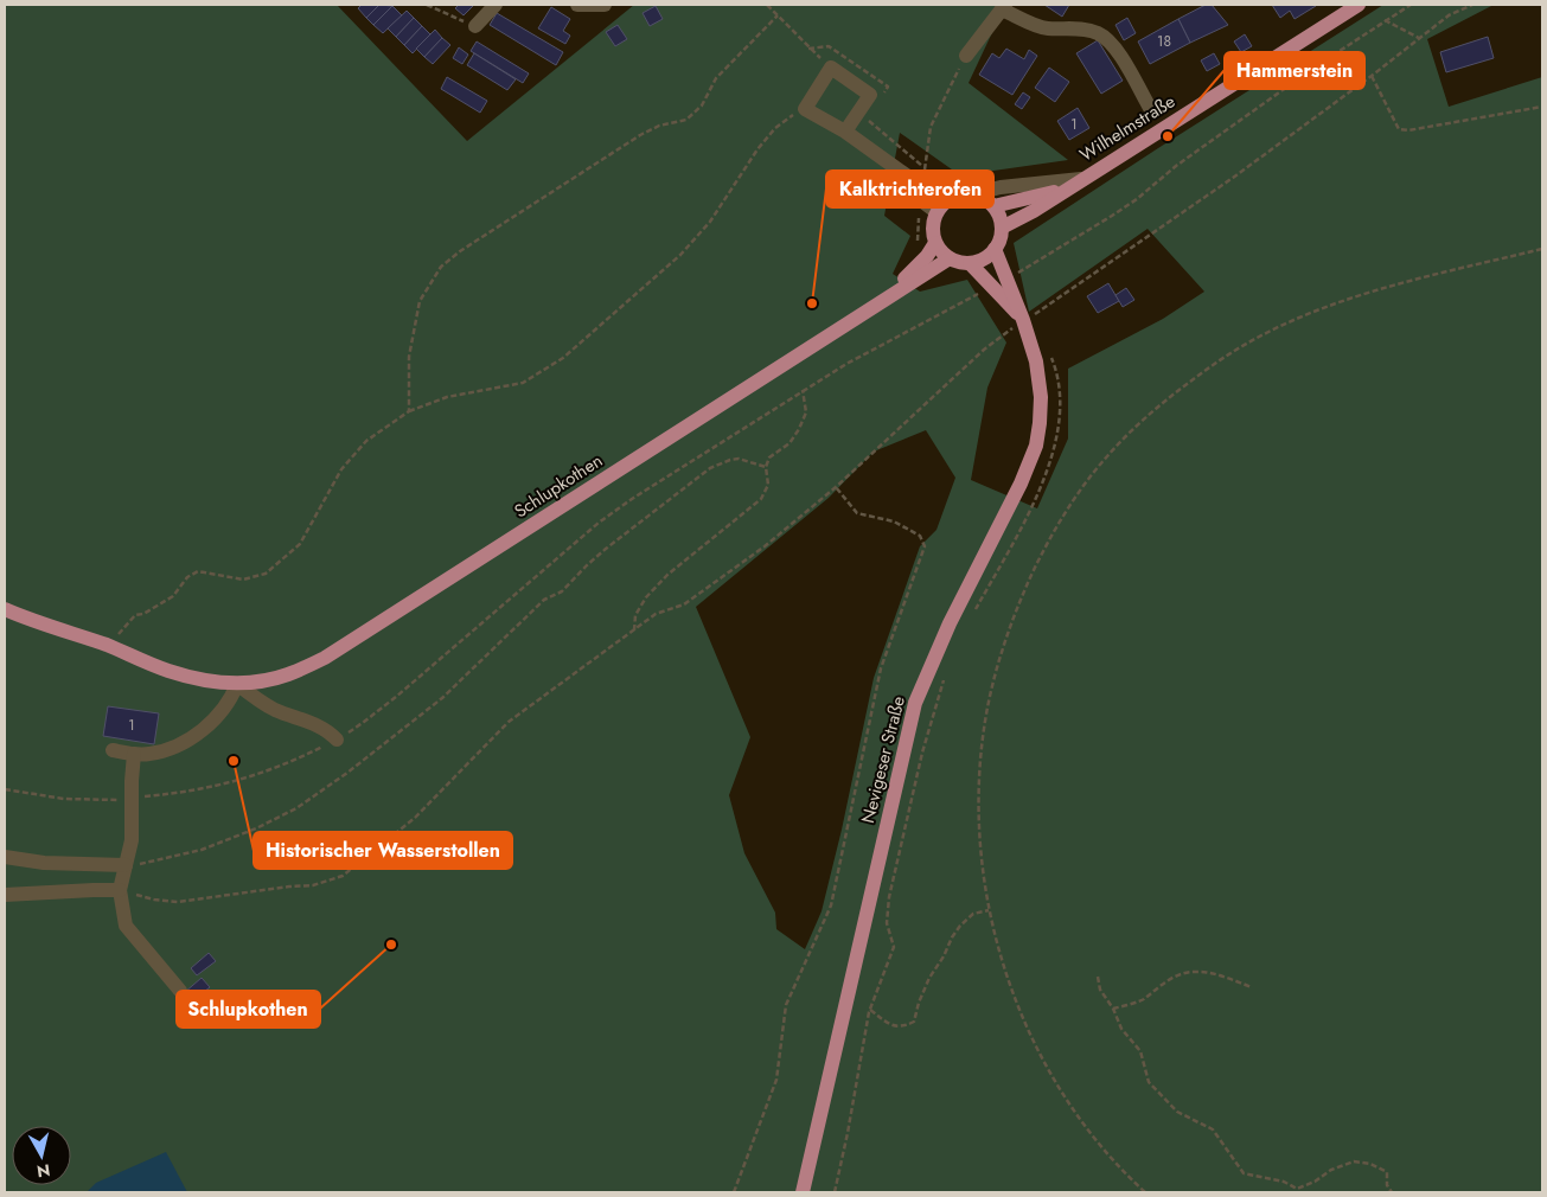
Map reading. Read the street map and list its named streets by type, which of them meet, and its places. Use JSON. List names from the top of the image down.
{
  "streets": {
    "main road": ["Wilhelmstraße", "Schlupkothen", "Nevigeser Straße"]
  },
  "crossings": [
    ["Wilhelmstraße", "Schlupkothen"],
    ["Wilhelmstraße", "Nevigeser Straße"],
    ["Schlupkothen", "Nevigeser Straße"]
  ],
  "places": [
    "Hammerstein",
    "Kalktrichterofen",
    "Historischer Wasserstollen",
    "Schlupkothen"
  ],
  "house_numbers": ["18", "1", "1"],
  "north": "bottom"
}
